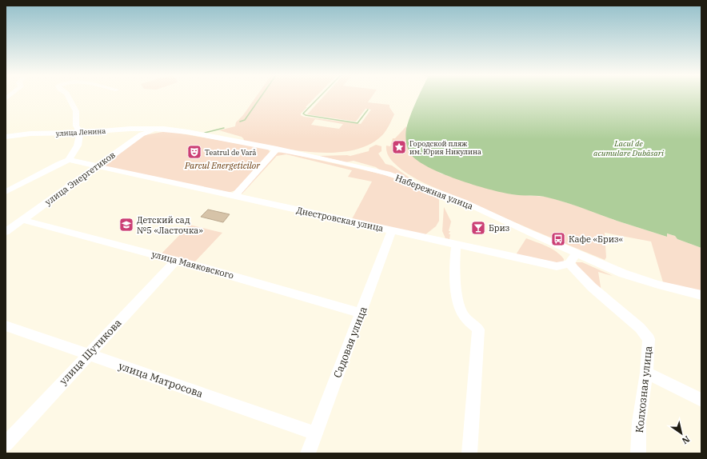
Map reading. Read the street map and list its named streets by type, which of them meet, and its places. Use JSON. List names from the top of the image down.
{
  "streets": {
    "street": [
      "улица Ленина",
      "улица Энергетиков",
      "Набережная улица",
      "Днестровская улица",
      "улица Маяковского",
      "Садовая улица",
      "улица Шутикова",
      "улица Матросова",
      "Колхозная улица"
    ]
  },
  "crossings": [
    ["улица Ленина", "улица Энергетиков"],
    ["улица Ленина", "Набережная улица"],
    ["улица Энергетиков", "Набережная улица"],
    ["улица Энергетиков", "Днестровская улица"],
    ["улица Энергетиков", "улица Маяковского"],
    ["Днестровская улица", "Садовая улица"],
    ["Днестровская улица", "Колхозная улица"],
    ["улица Маяковского", "Садовая улица"],
    ["улица Маяковского", "улица Шутикова"],
    ["Садовая улица", "улица Матросова"],
    ["улица Шутикова", "улица Матросова"]
  ],
  "water": ["Lacul de acumulare Dubăsari"],
  "parks": ["Parcul Energeticilor"],
  "places": {
    "place": ["Городской пляж им. Юрия Никулина"],
    "theatre": ["Teatrul de Vară"],
    "school or university": ["Детский сад №5 «Ласточка»"],
    "bar": ["Бриз"],
    "bus stop": ["Кафе «Бриз«"]
  },
  "north": "bottom right"
}
